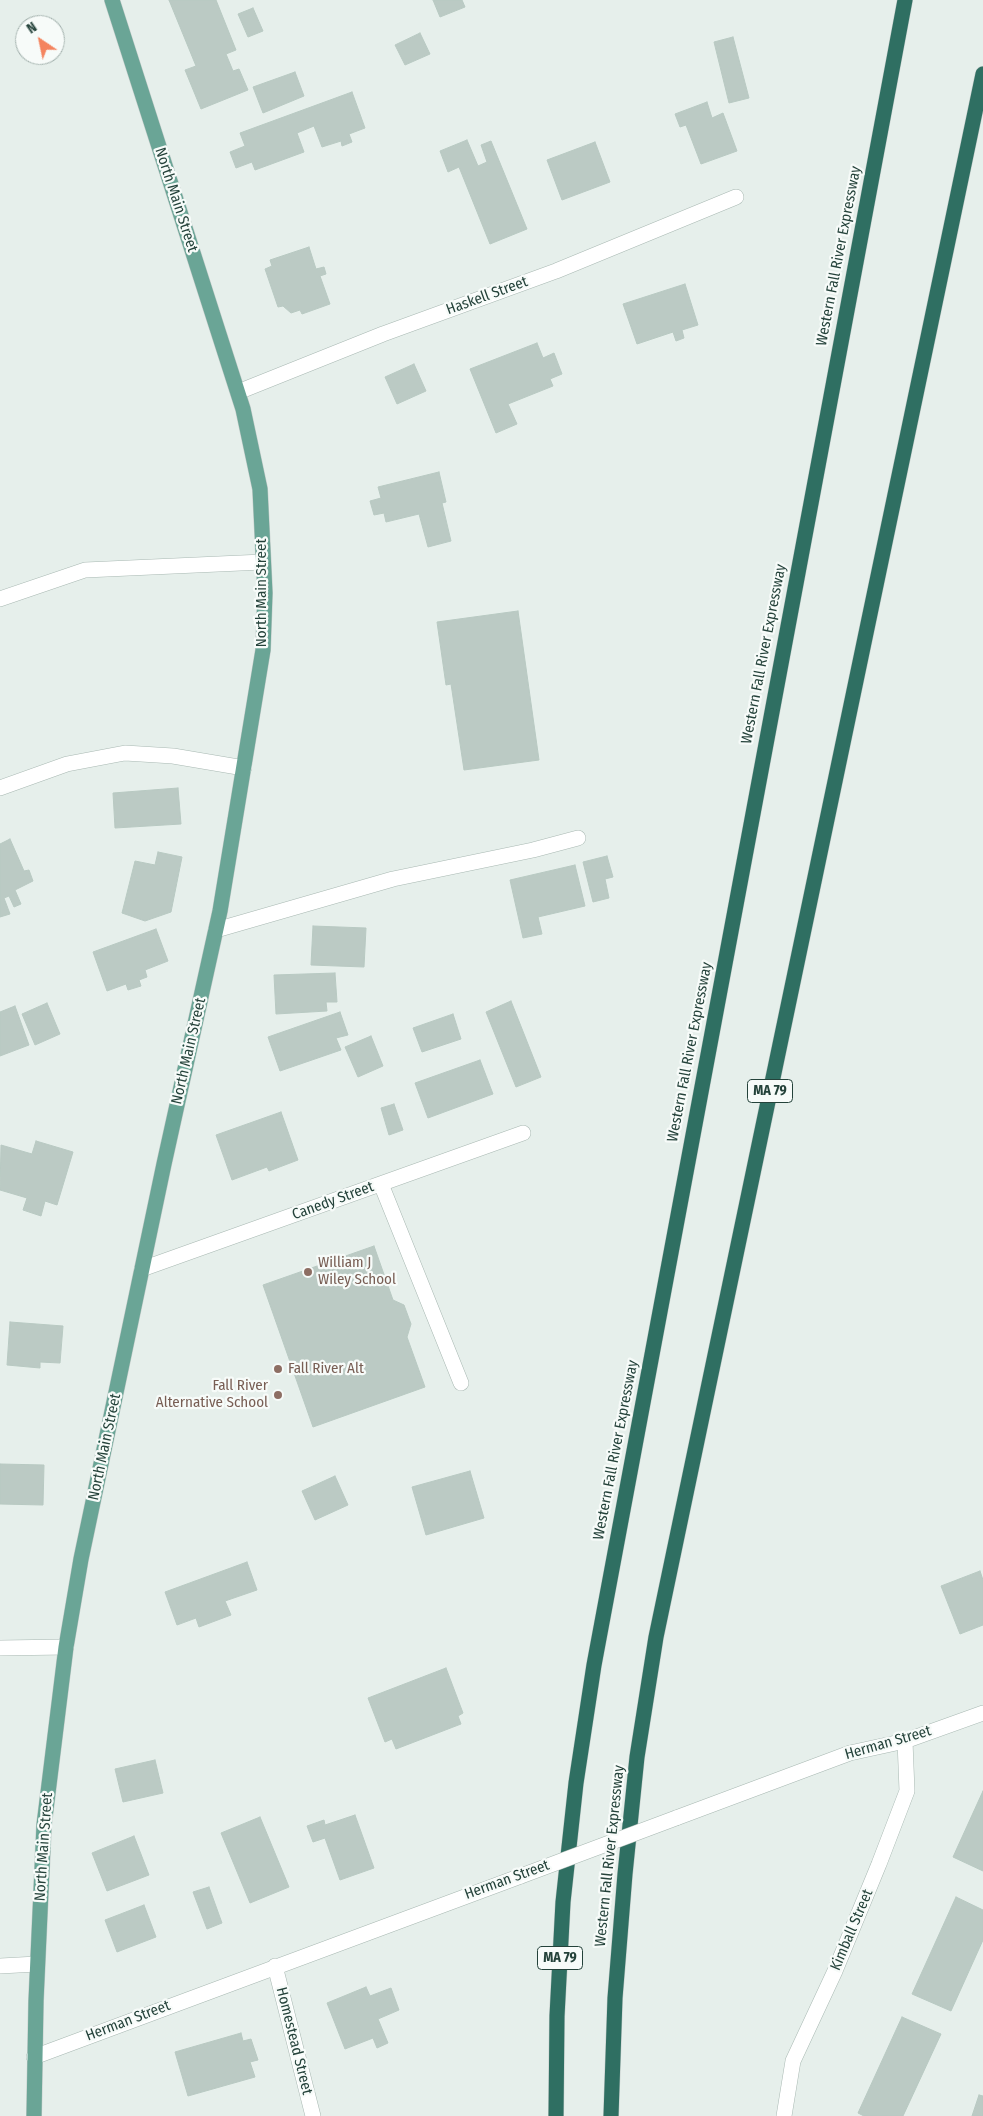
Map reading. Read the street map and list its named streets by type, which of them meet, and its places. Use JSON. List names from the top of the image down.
{
  "streets": {
    "highway": ["Western Fall River Expressway", "MA 79"],
    "main road": ["North Main Street"],
    "street": [
      "Haskell Street",
      "Canedy Street",
      "Herman Street",
      "Kimball Street",
      "Homestead Street"
    ]
  },
  "crossings": [
    ["North Main Street", "Haskell Street"],
    ["North Main Street", "Canedy Street"],
    ["North Main Street", "Herman Street"],
    ["Herman Street", "Kimball Street"],
    ["Herman Street", "Homestead Street"]
  ],
  "places": ["William J Wiley School", "Fall River Alt", "Fall River Alternative School"],
  "north": "top left"
}
